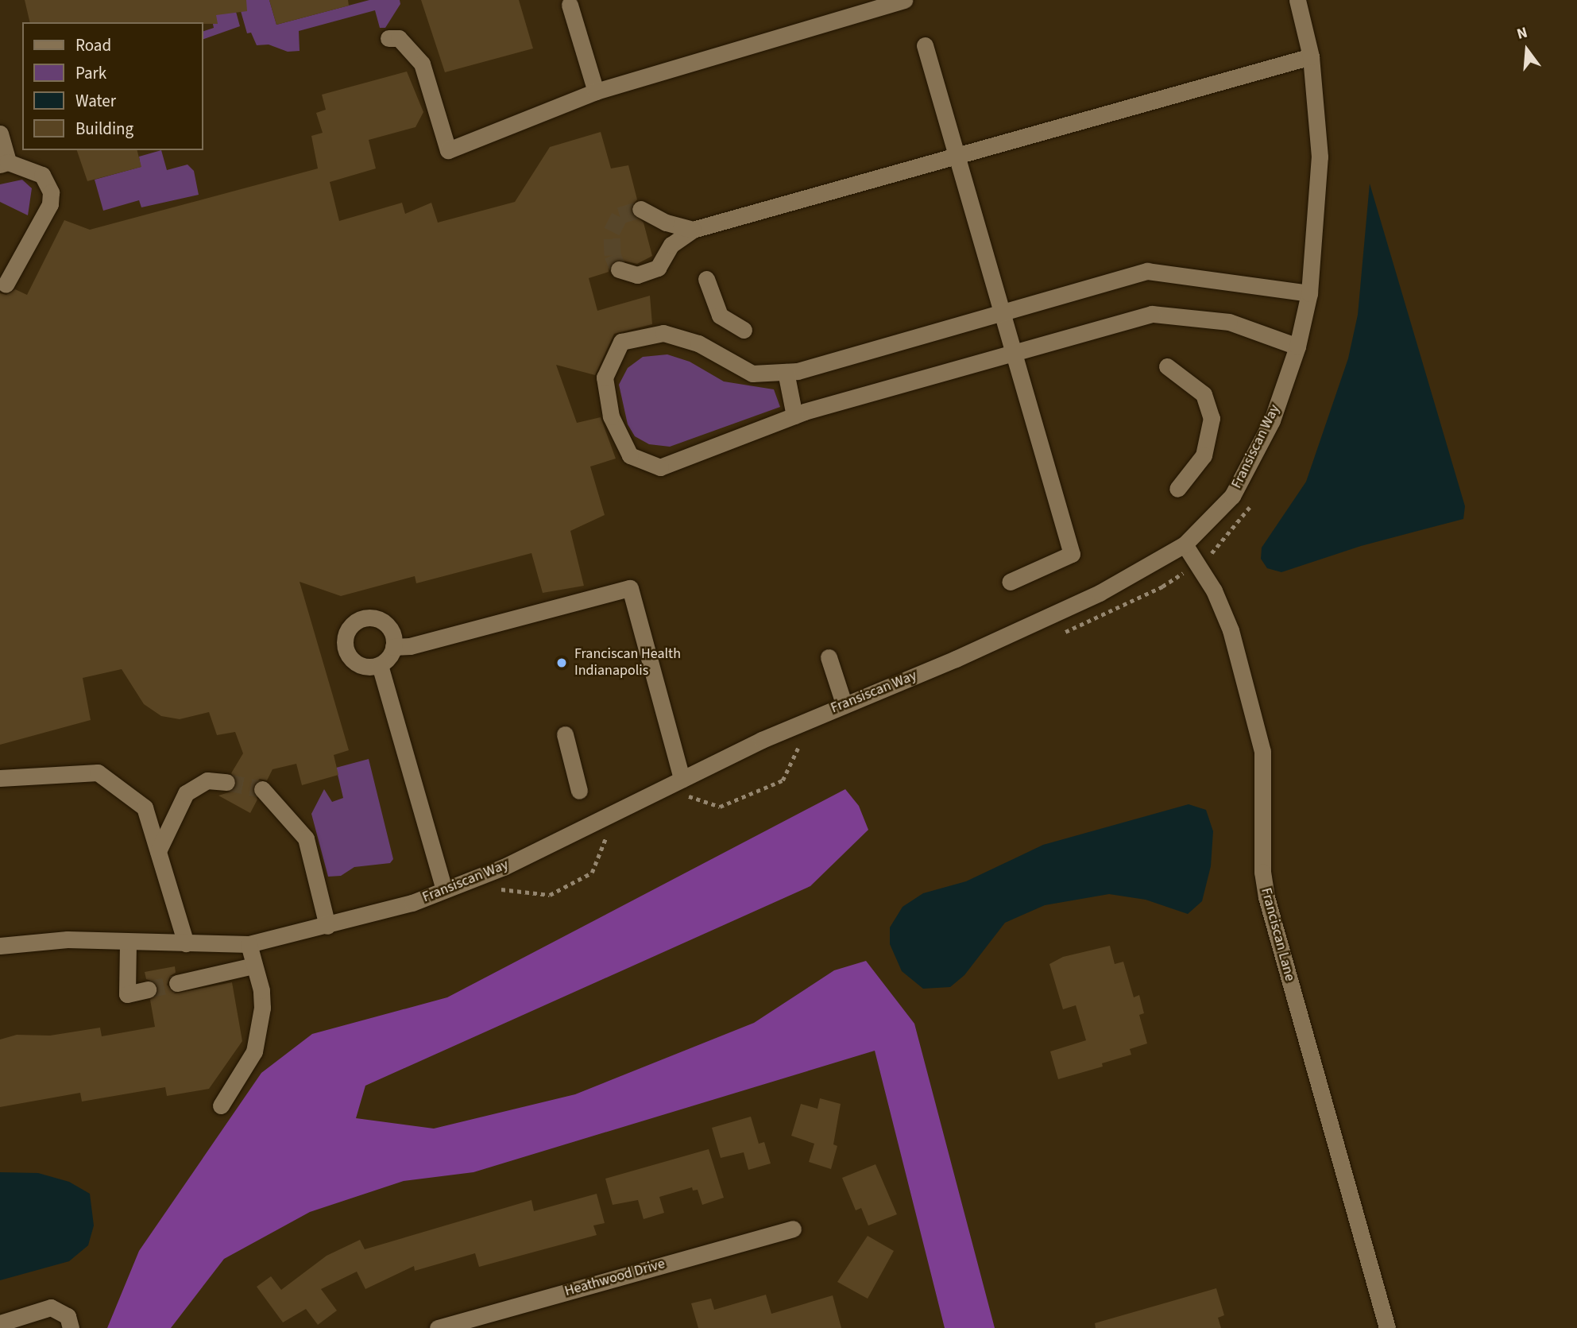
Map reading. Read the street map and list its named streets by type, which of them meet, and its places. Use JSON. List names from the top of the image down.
{
  "streets": {
    "street": ["Fransiscan Way", "Franciscan Lane", "Heathwood Drive"]
  },
  "crossings": [
    ["Fransiscan Way", "Franciscan Lane"]
  ],
  "places": ["Franciscan Health Indianapolis"],
  "legend": [
    "Road",
    "Park",
    "Water",
    "Building"
  ],
  "north": "top"
}
